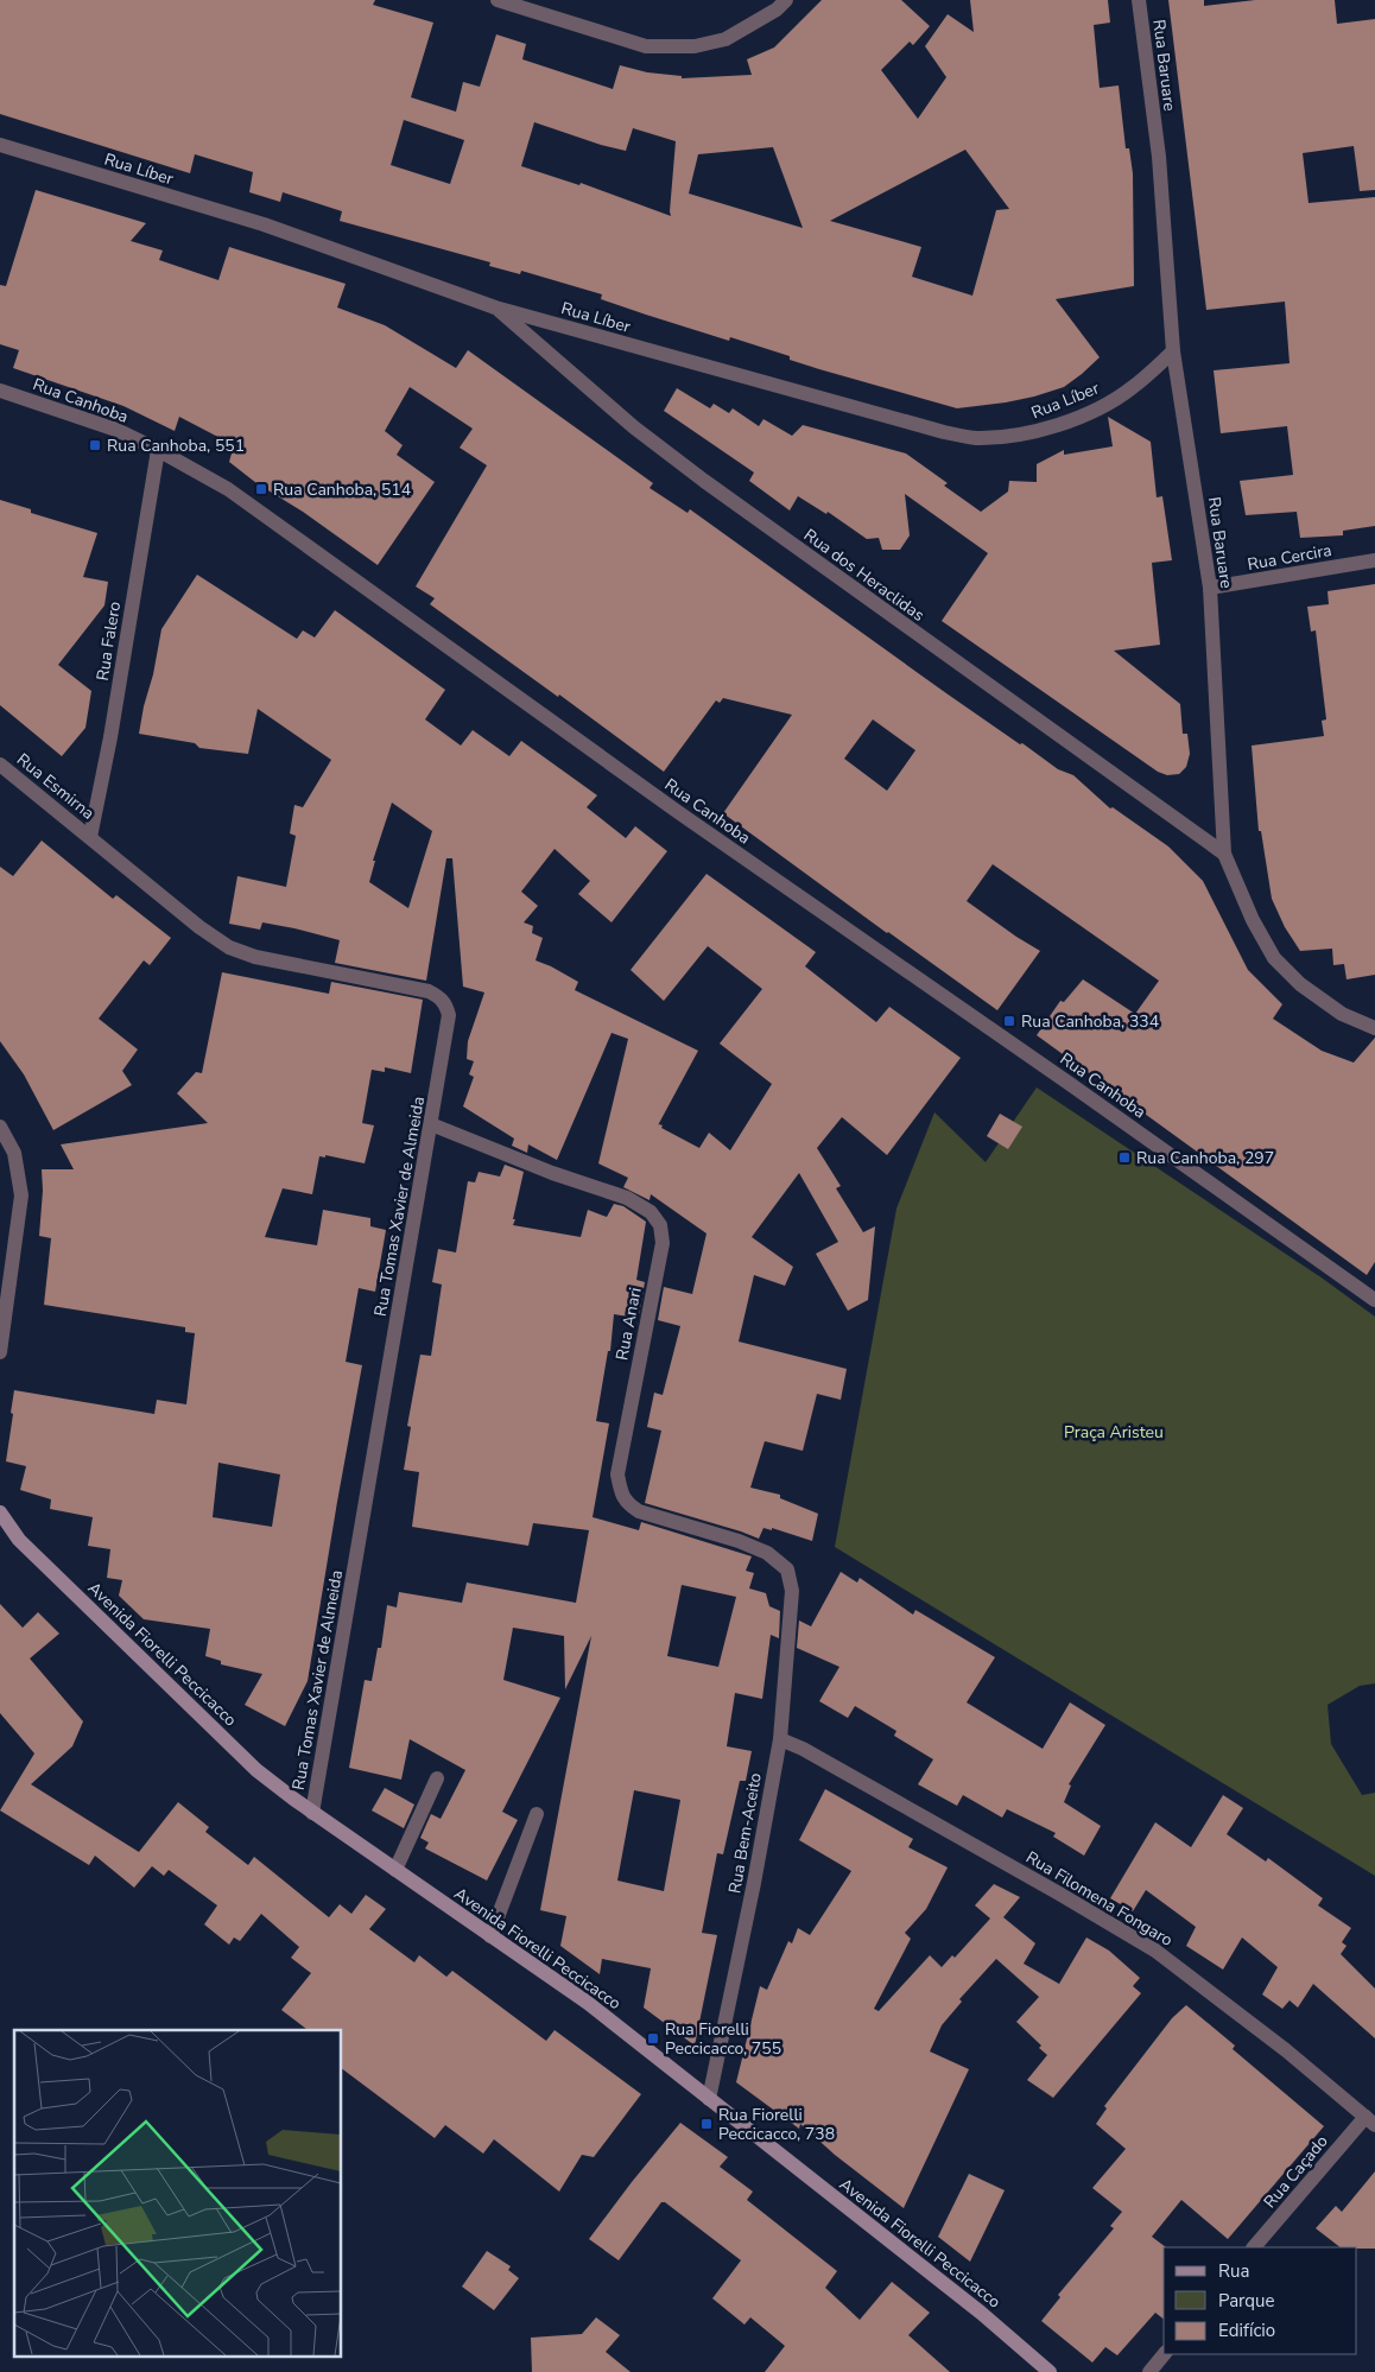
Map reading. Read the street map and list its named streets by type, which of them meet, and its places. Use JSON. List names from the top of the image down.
{
  "streets": {
    "main road": ["Avenida Fiorelli Peccicacco"],
    "street": [
      "Rua Baruare",
      "Rua Líber",
      "Rua Canhoba",
      "Rua Cercira",
      "Rua dos Heraclidas",
      "Rua Falero",
      "Rua Esmirna",
      "Rua Tomas Xavier de Almeida",
      "Rua Anari",
      "Rua Bem-Aceito",
      "Rua Filomena Fongaro",
      "Rua Caçado"
    ]
  },
  "crossings": [
    ["Rua Baruare", "Rua Líber"],
    ["Rua Baruare", "Rua Cercira"],
    ["Rua Baruare", "Rua dos Heraclidas"],
    ["Rua Líber", "Rua dos Heraclidas"],
    ["Rua Canhoba", "Rua Falero"],
    ["Rua Falero", "Rua Esmirna"],
    ["Rua Falero", "Rua Tomas Xavier de Almeida"],
    ["Rua Esmirna", "Rua Tomas Xavier de Almeida"],
    ["Rua Tomas Xavier de Almeida", "Rua Anari"],
    ["Rua Tomas Xavier de Almeida", "Avenida Fiorelli Peccicacco"],
    ["Rua Anari", "Rua Bem-Aceito"],
    ["Avenida Fiorelli Peccicacco", "Rua Bem-Aceito"],
    ["Rua Bem-Aceito", "Rua Filomena Fongaro"],
    ["Rua Filomena Fongaro", "Rua Caçado"]
  ],
  "parks": ["Praça Aristeu"],
  "places": {
    "transit": [
      "Rua Canhoba, 551",
      "Rua Canhoba, 514",
      "Rua Canhoba, 334",
      "Rua Canhoba, 297",
      "Rua Fiorelli Peccicacco, 755",
      "Rua Fiorelli Peccicacco, 738"
    ]
  },
  "legend": ["Rua", "Parque", "Edifício"]
}
